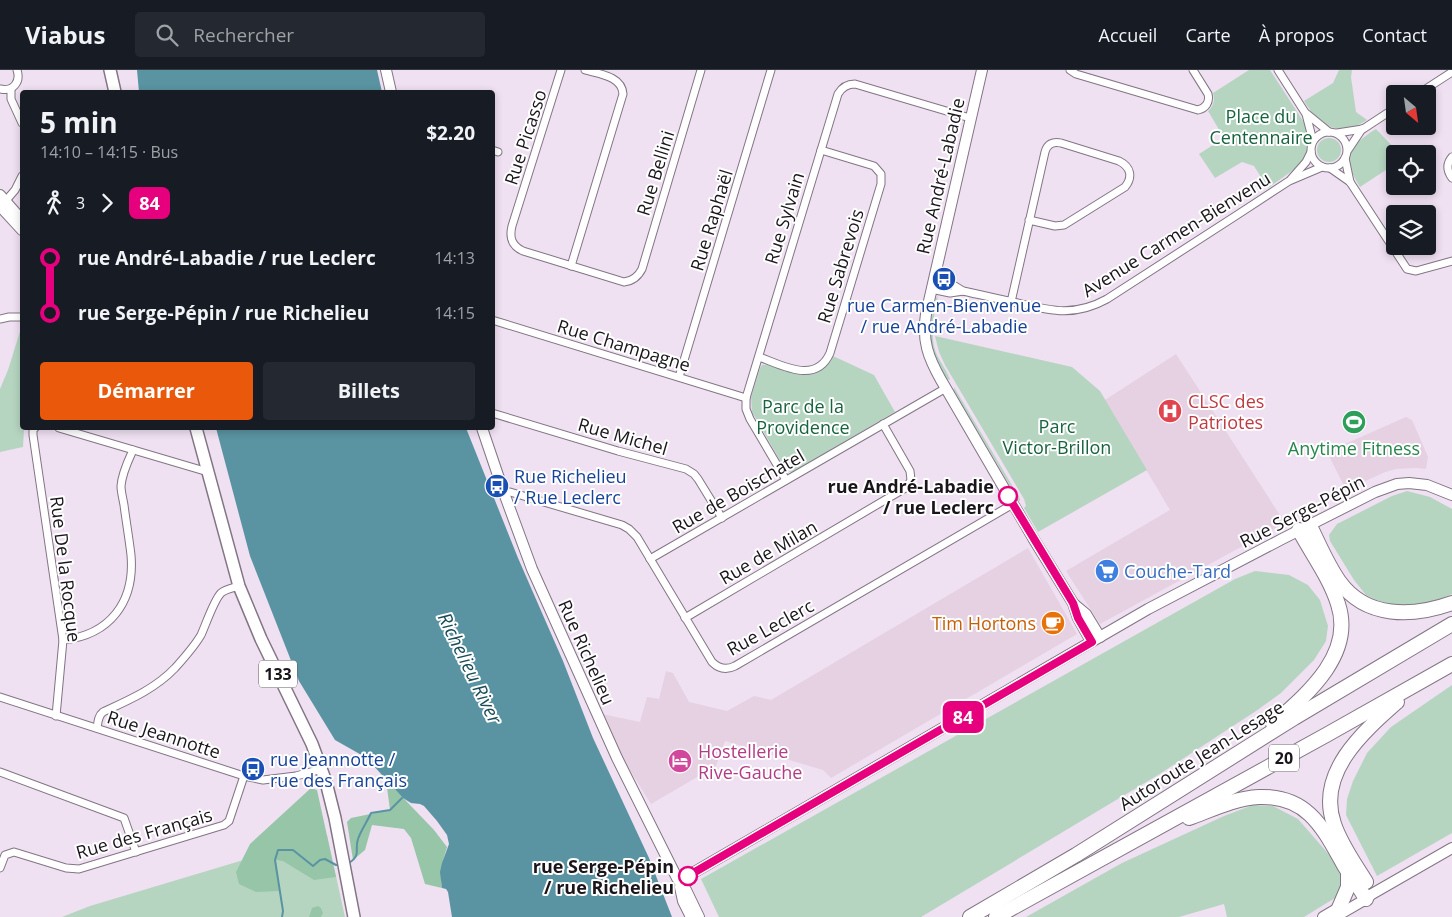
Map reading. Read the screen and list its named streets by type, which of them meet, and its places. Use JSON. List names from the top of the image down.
{
  "streets": {
    "highway": ["Autoroute Jean-Lesage", "20"],
    "main road": ["133"],
    "street": [
      "Rue Picasso",
      "Rue Bellini",
      "Rue André-Labadie",
      "Rue Sylvain",
      "Rue Raphaël",
      "Avenue Carmen-Bienvenu",
      "Rue Sabrevois",
      "Rue Champagne",
      "Rue Michel",
      "Rue de Boischatel",
      "Rue Serge-Pépin",
      "Rue de Milan",
      "Rue De la Rocque",
      "Rue Leclerc",
      "Rue Richelieu",
      "Rue Jeannotte",
      "Rue des Français"
    ]
  },
  "crossings": [
    ["Rue Picasso", "Rue Bellini"],
    ["Rue André-Labadie", "Rue Sylvain"],
    ["Rue André-Labadie", "Avenue Carmen-Bienvenu"],
    ["Rue André-Labadie", "Rue de Boischatel"],
    ["Rue André-Labadie", "Rue Serge-Pépin"],
    ["Rue André-Labadie", "Rue Leclerc"],
    ["Rue Sylvain", "Rue Sabrevois"],
    ["Rue Sylvain", "Rue Champagne"],
    ["Rue Raphaël", "Rue Champagne"],
    ["Rue Michel", "Rue de Boischatel"],
    ["Rue de Boischatel", "Rue de Milan"],
    ["Rue de Boischatel", "Rue Leclerc"],
    ["Rue Serge-Pépin", "Rue Richelieu"],
    ["Rue de Milan", "Rue Leclerc"],
    ["Rue De la Rocque", "Rue Jeannotte"],
    ["Rue Leclerc", "Rue Richelieu"],
    ["133", "Rue Jeannotte"],
    ["Rue Jeannotte", "Rue des Français"]
  ],
  "water": ["Richelieu River"],
  "parks": ["Place du Centennaire", "Parc de la Providence", "Parc Victor-Brillon"],
  "places": {
    "bus stop": ["rue Carmen-Bienvenue / rue André-Labadie", "Rue Richelieu / Rue Leclerc", "rue Jeannotte / rue des Français"],
    "hospital": ["CLSC des Patriotes"],
    "sports": ["Anytime Fitness"],
    "other": ["rue André-Labadie / rue Leclerc", "rue Serge-Pépin / rue Richelieu"],
    "supermarket": ["Couche-Tard"],
    "cafe": ["Tim Hortons"],
    "hotel": ["Hostellerie Rive-Gauche"]
  },
  "lines": ["bus line 84"],
  "north": "bottom right",
  "page": {
    "header": "Viabus",
    "search": "Rechercher",
    "nav": [
      "Accueil",
      "Carte",
      "À propos",
      "Contact"
    ],
    "on_map": "84",
    "heading": ["5 min", "14:10 – 14:15 · Bus", "$2.20"],
    "legs": ["3", "84"],
    "list": [
      {
        "name": "rue André-Labadie / rue Leclerc",
        "value": "14:13"
      },
      {
        "name": "rue Serge-Pépin / rue Richelieu",
        "value": "14:15"
      }
    ],
    "buttons": ["Démarrer", "Billets"]
  }
}
